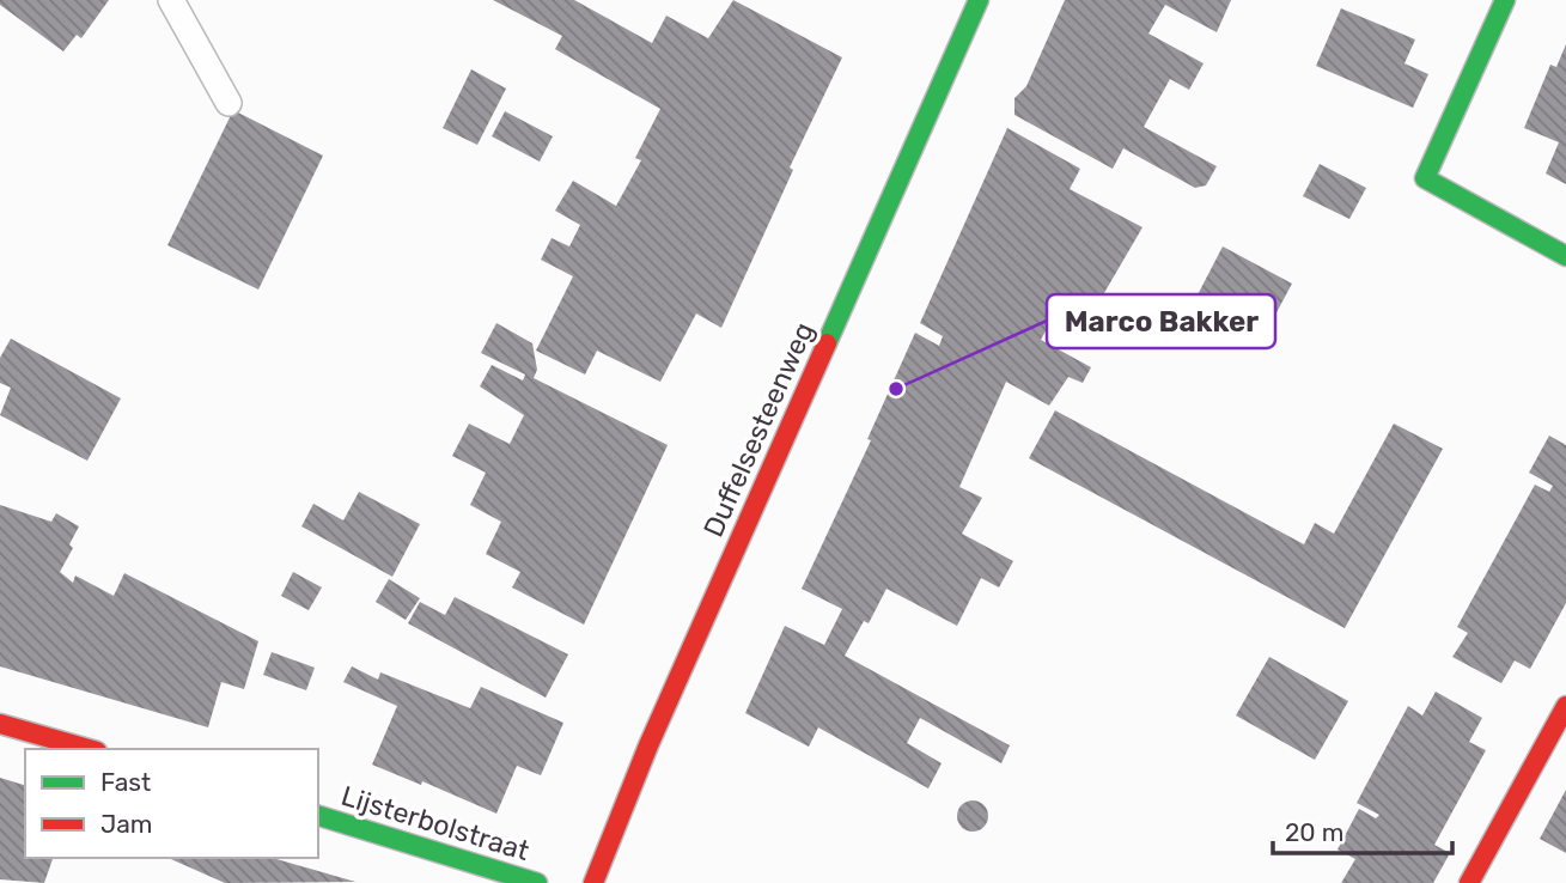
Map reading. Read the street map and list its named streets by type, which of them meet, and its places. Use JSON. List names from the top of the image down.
{
  "streets": {
    "street": ["Duffelsesteenweg", "Lijsterbolstraat"]
  },
  "places": ["Marco Bakker"],
  "legend": ["Fast", "Jam"],
  "scale_bar": "20 m"
}
